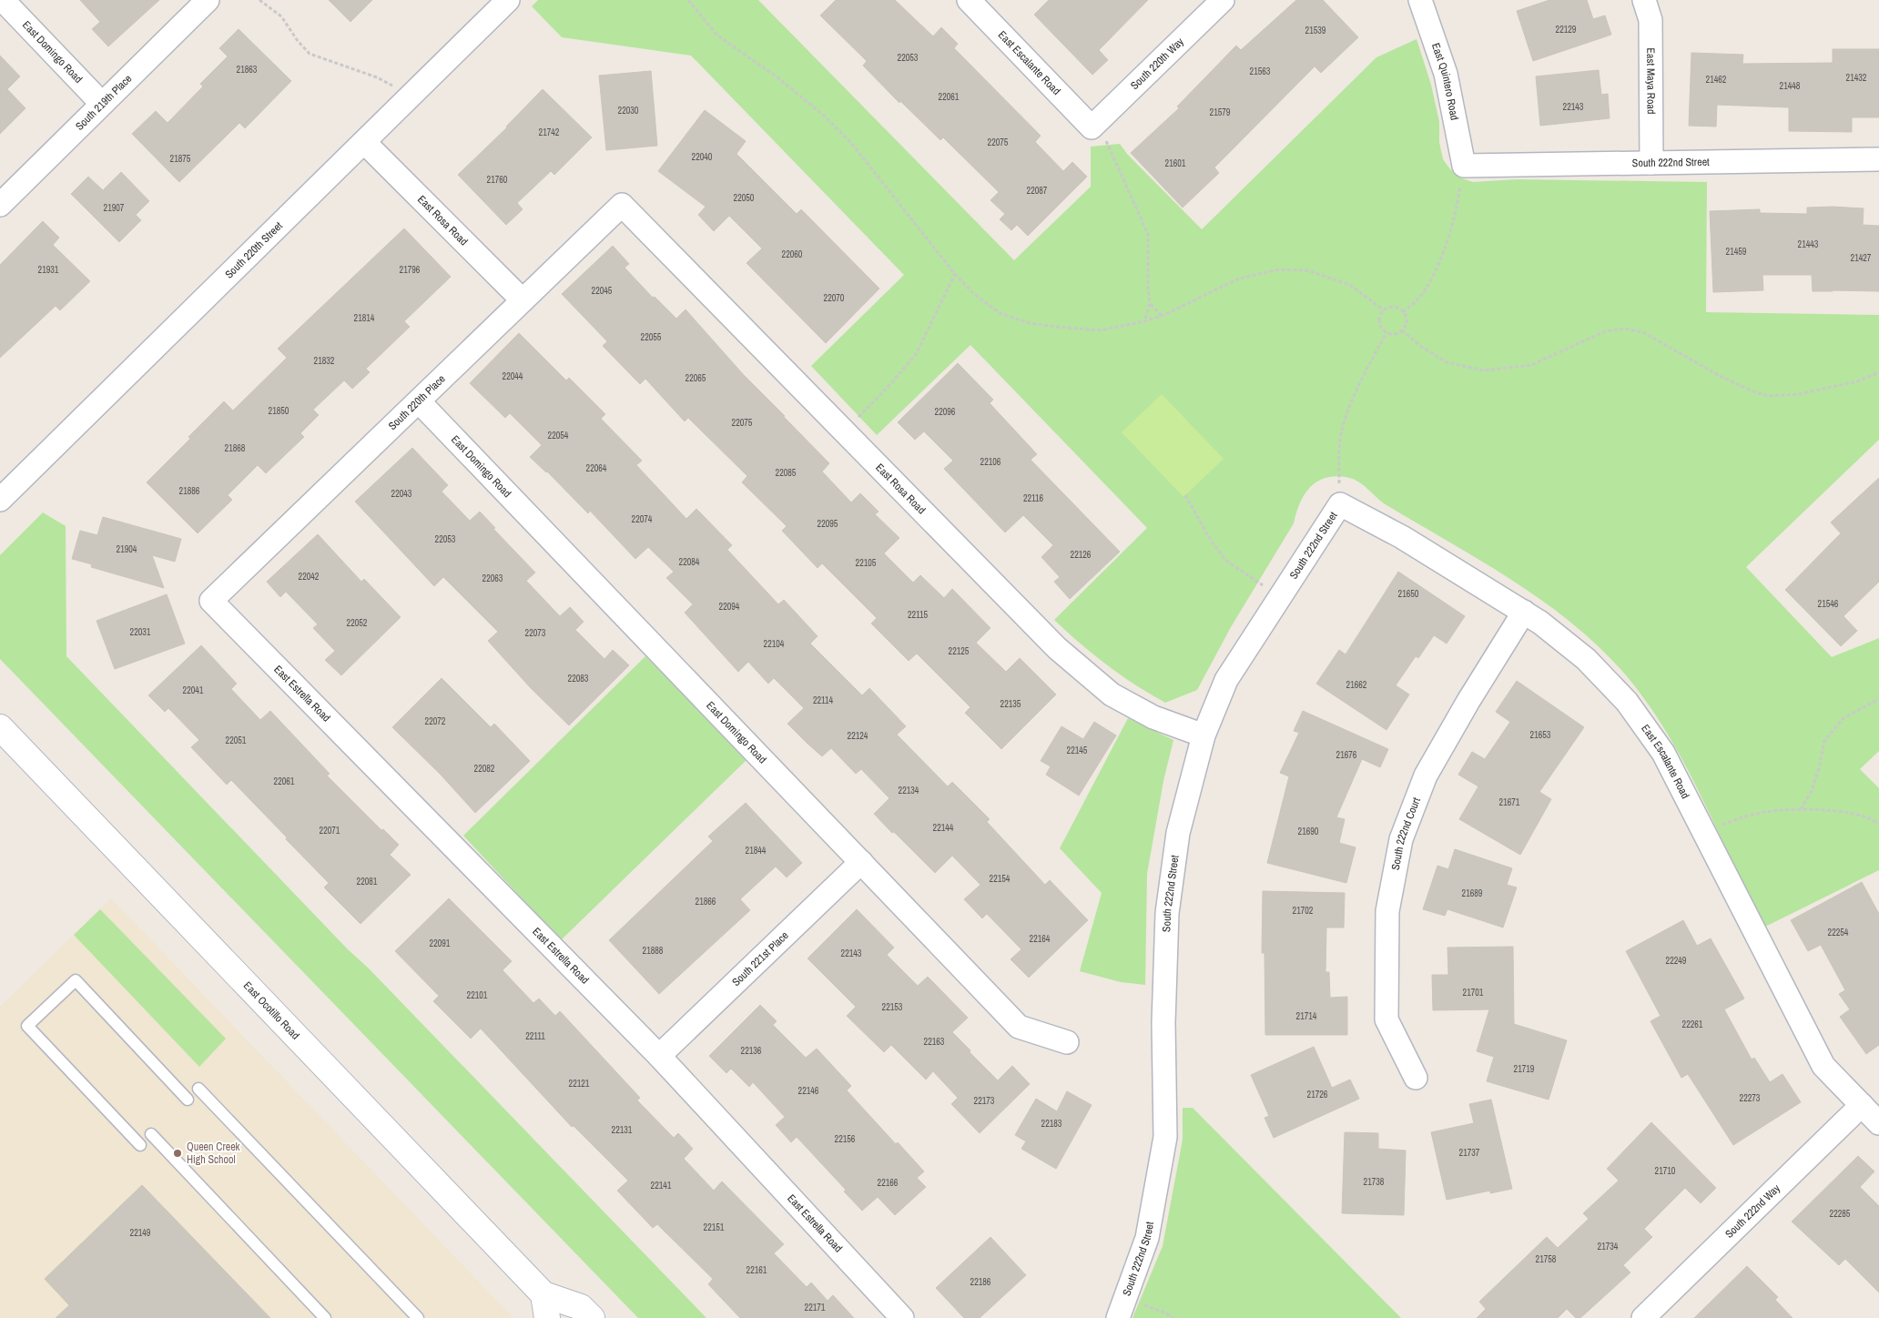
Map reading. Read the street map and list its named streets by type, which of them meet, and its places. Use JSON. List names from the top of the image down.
{
  "streets": {
    "main road": ["East Ocotillo Road"],
    "street": [
      "East Domingo Road",
      "East Escalante Road",
      "South 220th Way",
      "East Maya Road",
      "East Quintero Road",
      "South 219th Place",
      "South 222nd Street",
      "East Rosa Road",
      "South 220th Street",
      "South 220th Place",
      "East Estrella Road",
      "South 222nd Court",
      "South 221st Place",
      "South 222nd Way"
    ]
  },
  "crossings": [
    ["East Domingo Road", "South 219th Place"],
    ["East Domingo Road", "South 220th Place"],
    ["East Domingo Road", "South 221st Place"],
    ["East Escalante Road", "South 220th Way"],
    ["East Escalante Road", "South 222nd Street"],
    ["East Escalante Road", "South 222nd Court"],
    ["East Escalante Road", "South 222nd Way"],
    ["East Maya Road", "South 222nd Street"],
    ["East Quintero Road", "South 222nd Street"],
    ["South 222nd Street", "East Rosa Road"],
    ["East Rosa Road", "South 220th Street"],
    ["East Rosa Road", "South 220th Place"],
    ["South 220th Place", "East Estrella Road"],
    ["East Estrella Road", "South 221st Place"]
  ],
  "places": ["Queen Creek High School"],
  "house_numbers": [
    "22129",
    "21539",
    "22053",
    "21863",
    "21563",
    "21432",
    "21462",
    "21448",
    "22061",
    "22143",
    "22030",
    "21579",
    "21742",
    "22075",
    "22040",
    "21875",
    "21601",
    "21760",
    "22087",
    "22050",
    "21907",
    "21443",
    "21459",
    "22060",
    "21427",
    "21931",
    "21796",
    "22045",
    "22070",
    "21814",
    "22055",
    "21832",
    "22044",
    "22065",
    "21850",
    "22096",
    "22075",
    "22054",
    "21868",
    "22106",
    "22064",
    "22085",
    "21886",
    "22043",
    "22116",
    "22074",
    "22095",
    "22053",
    "21904",
    "22126",
    "22084",
    "22105",
    "22042",
    "22063",
    "21650",
    "21546",
    "22094",
    "22115",
    "22052",
    "22031",
    "22073",
    "22104",
    "22125",
    "22083",
    "21662",
    "22041",
    "22114",
    "22135",
    "22072",
    "21653",
    "22124",
    "22051",
    "22145",
    "21676",
    "22082",
    "22061",
    "22134",
    "21671",
    "22144",
    "22071",
    "21690",
    "21844",
    "22154",
    "22081",
    "21689",
    "21866",
    "21702",
    "22254",
    "22164",
    "22091",
    "21888",
    "22143",
    "22249",
    "21701",
    "22101",
    "22153",
    "21714",
    "22261",
    "22111",
    "22163",
    "22136",
    "21719",
    "22121",
    "22146",
    "21726",
    "22273",
    "22173",
    "22183",
    "22131",
    "22156",
    "21737",
    "21710",
    "21738",
    "22166",
    "22141",
    "22285",
    "22151",
    "22149",
    "21734",
    "21758",
    "22161",
    "22186",
    "22171"
  ]
}
